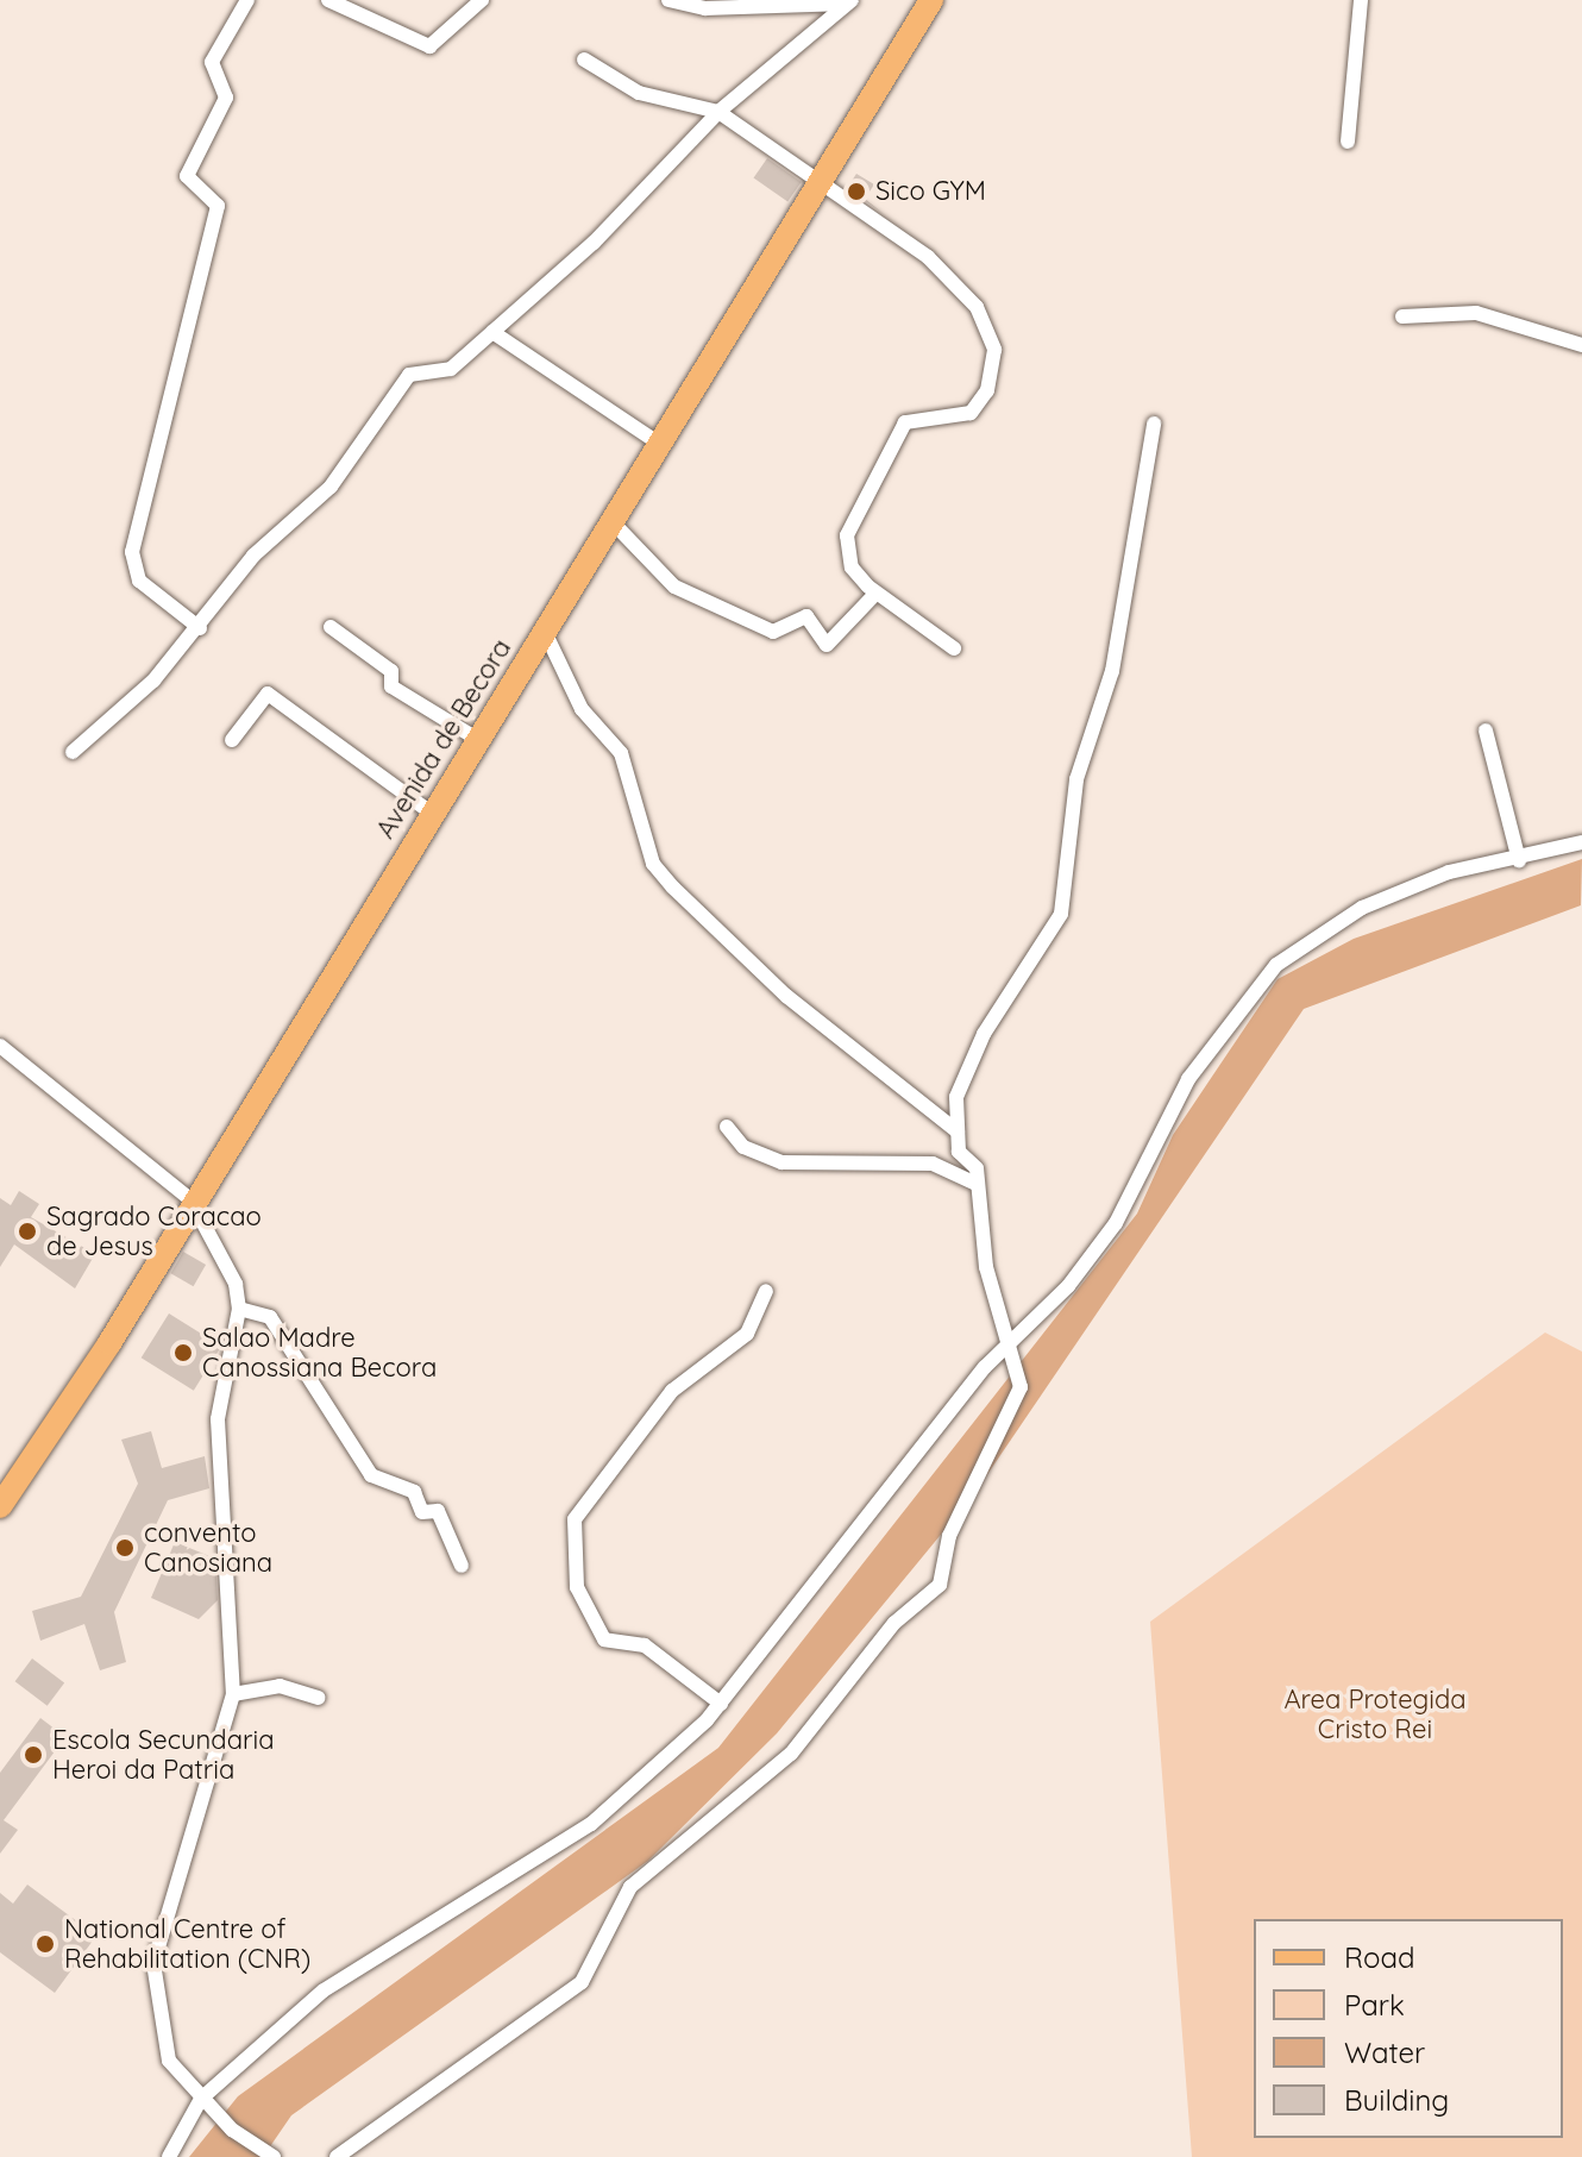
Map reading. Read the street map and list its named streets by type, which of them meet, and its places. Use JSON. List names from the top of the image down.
{
  "streets": {
    "main road": ["Avenida de Becora"]
  },
  "parks": ["Area Protegida Cristo Rei"],
  "places": [
    "Sico GYM",
    "Sagrado Coracao de Jesus",
    "Salao Madre Canossiana Becora",
    "convento Canosiana",
    "Escola Secundaria Heroi da Patria",
    "National Centre of Rehabilitation (CNR)"
  ],
  "legend": [
    "Road",
    "Park",
    "Water",
    "Building"
  ]
}
